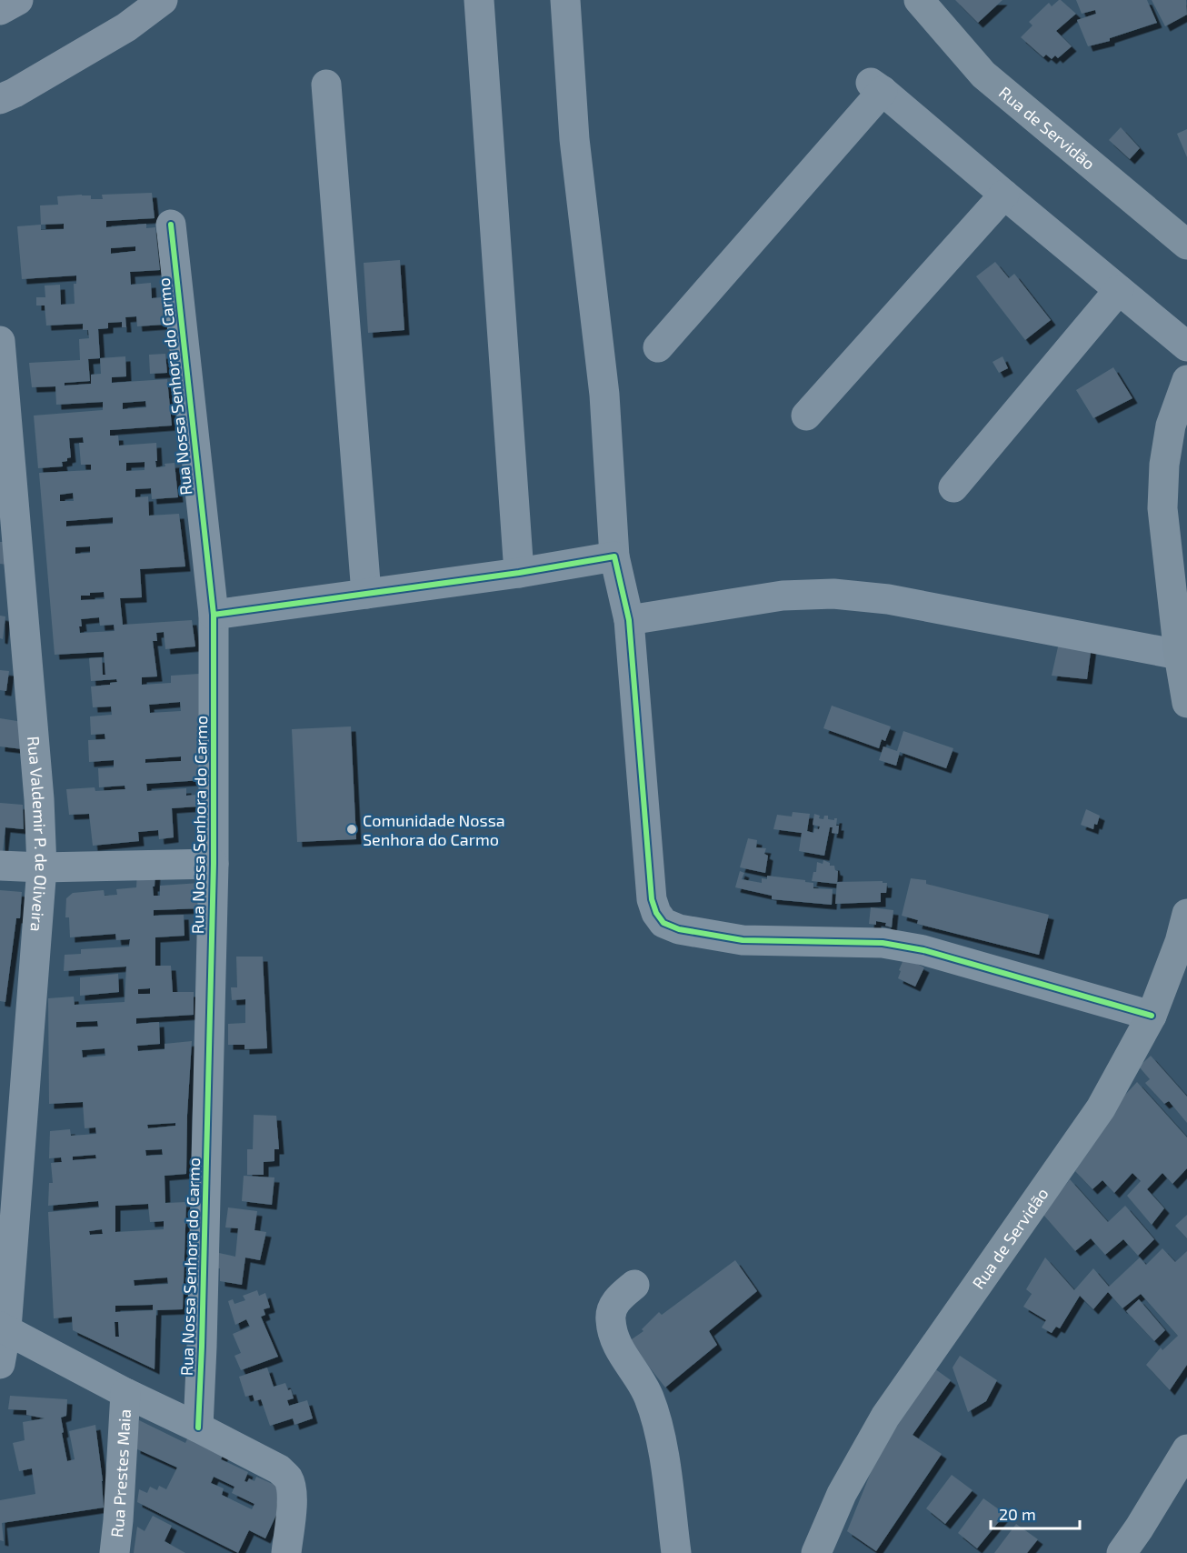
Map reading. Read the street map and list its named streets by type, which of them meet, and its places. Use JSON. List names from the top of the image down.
{
  "streets": {
    "main road": ["Rua de Servidão"],
    "street": ["Rua Nossa Senhora do Carmo", "Rua Valdemir P. de Oliveira", "Rua Prestes Maia"]
  },
  "places": ["Comunidade Nossa Senhora do Carmo"],
  "scale_bar": "20 m"
}
